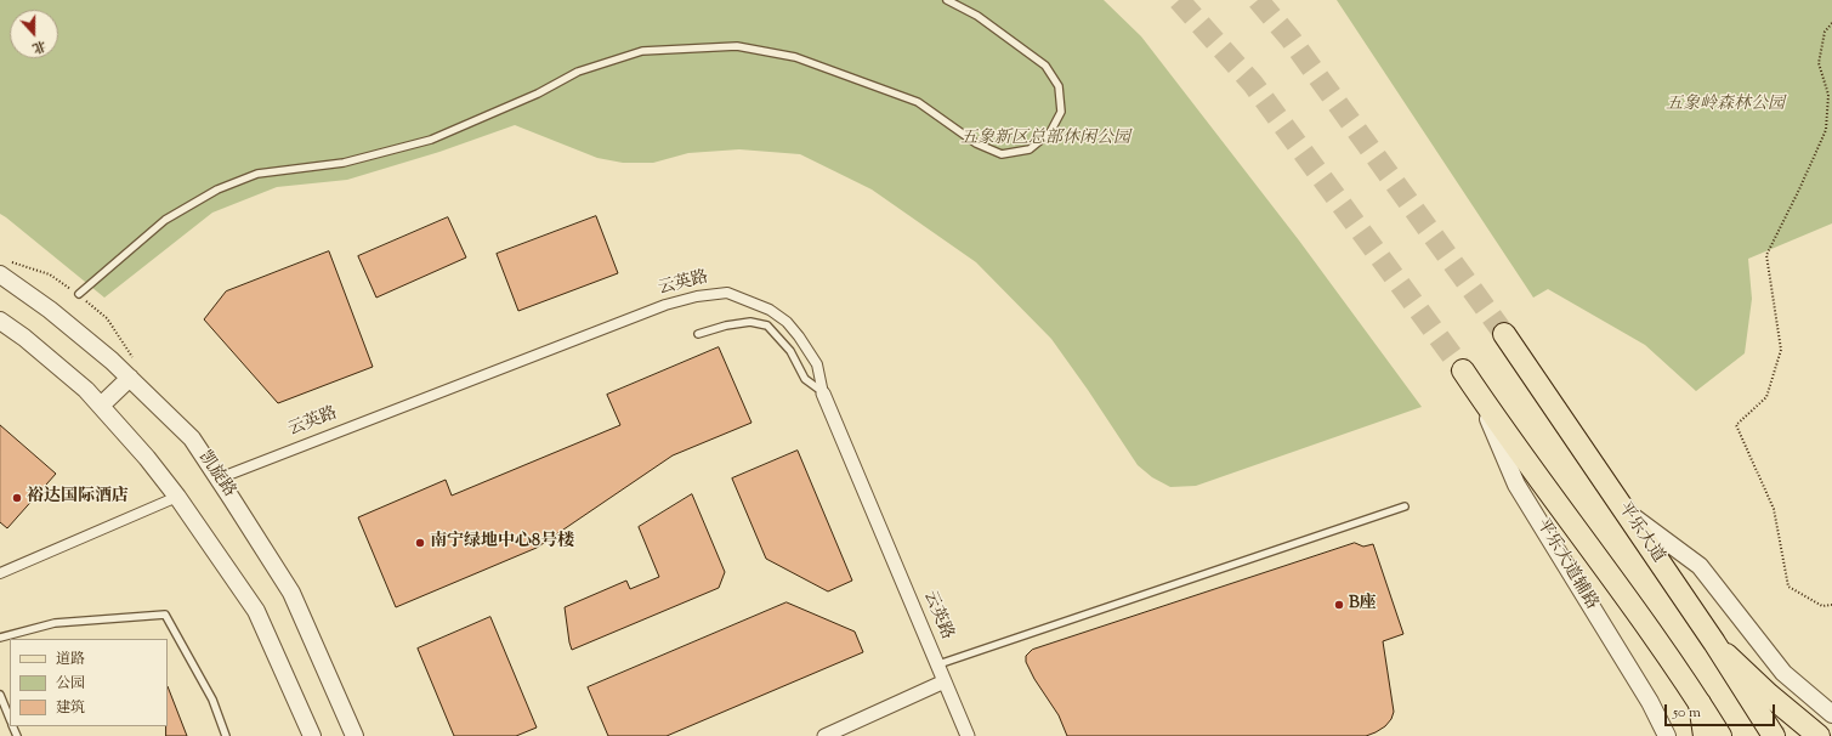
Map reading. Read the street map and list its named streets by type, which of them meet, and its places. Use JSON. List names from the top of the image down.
{
  "streets": {
    "main road": ["平乐大道"],
    "street": ["云英路", "凯旋路", "平乐大道辅路"]
  },
  "crossings": [
    ["云英路", "凯旋路"]
  ],
  "parks": ["五象岭森林公园", "五象新区总部休闲公园"],
  "places": ["裕达国际酒店", "南宁绿地中心8号楼", "B座"],
  "legend": ["道路", "公园", "建筑"],
  "scale_bar": "50 m",
  "north": "bottom"
}
